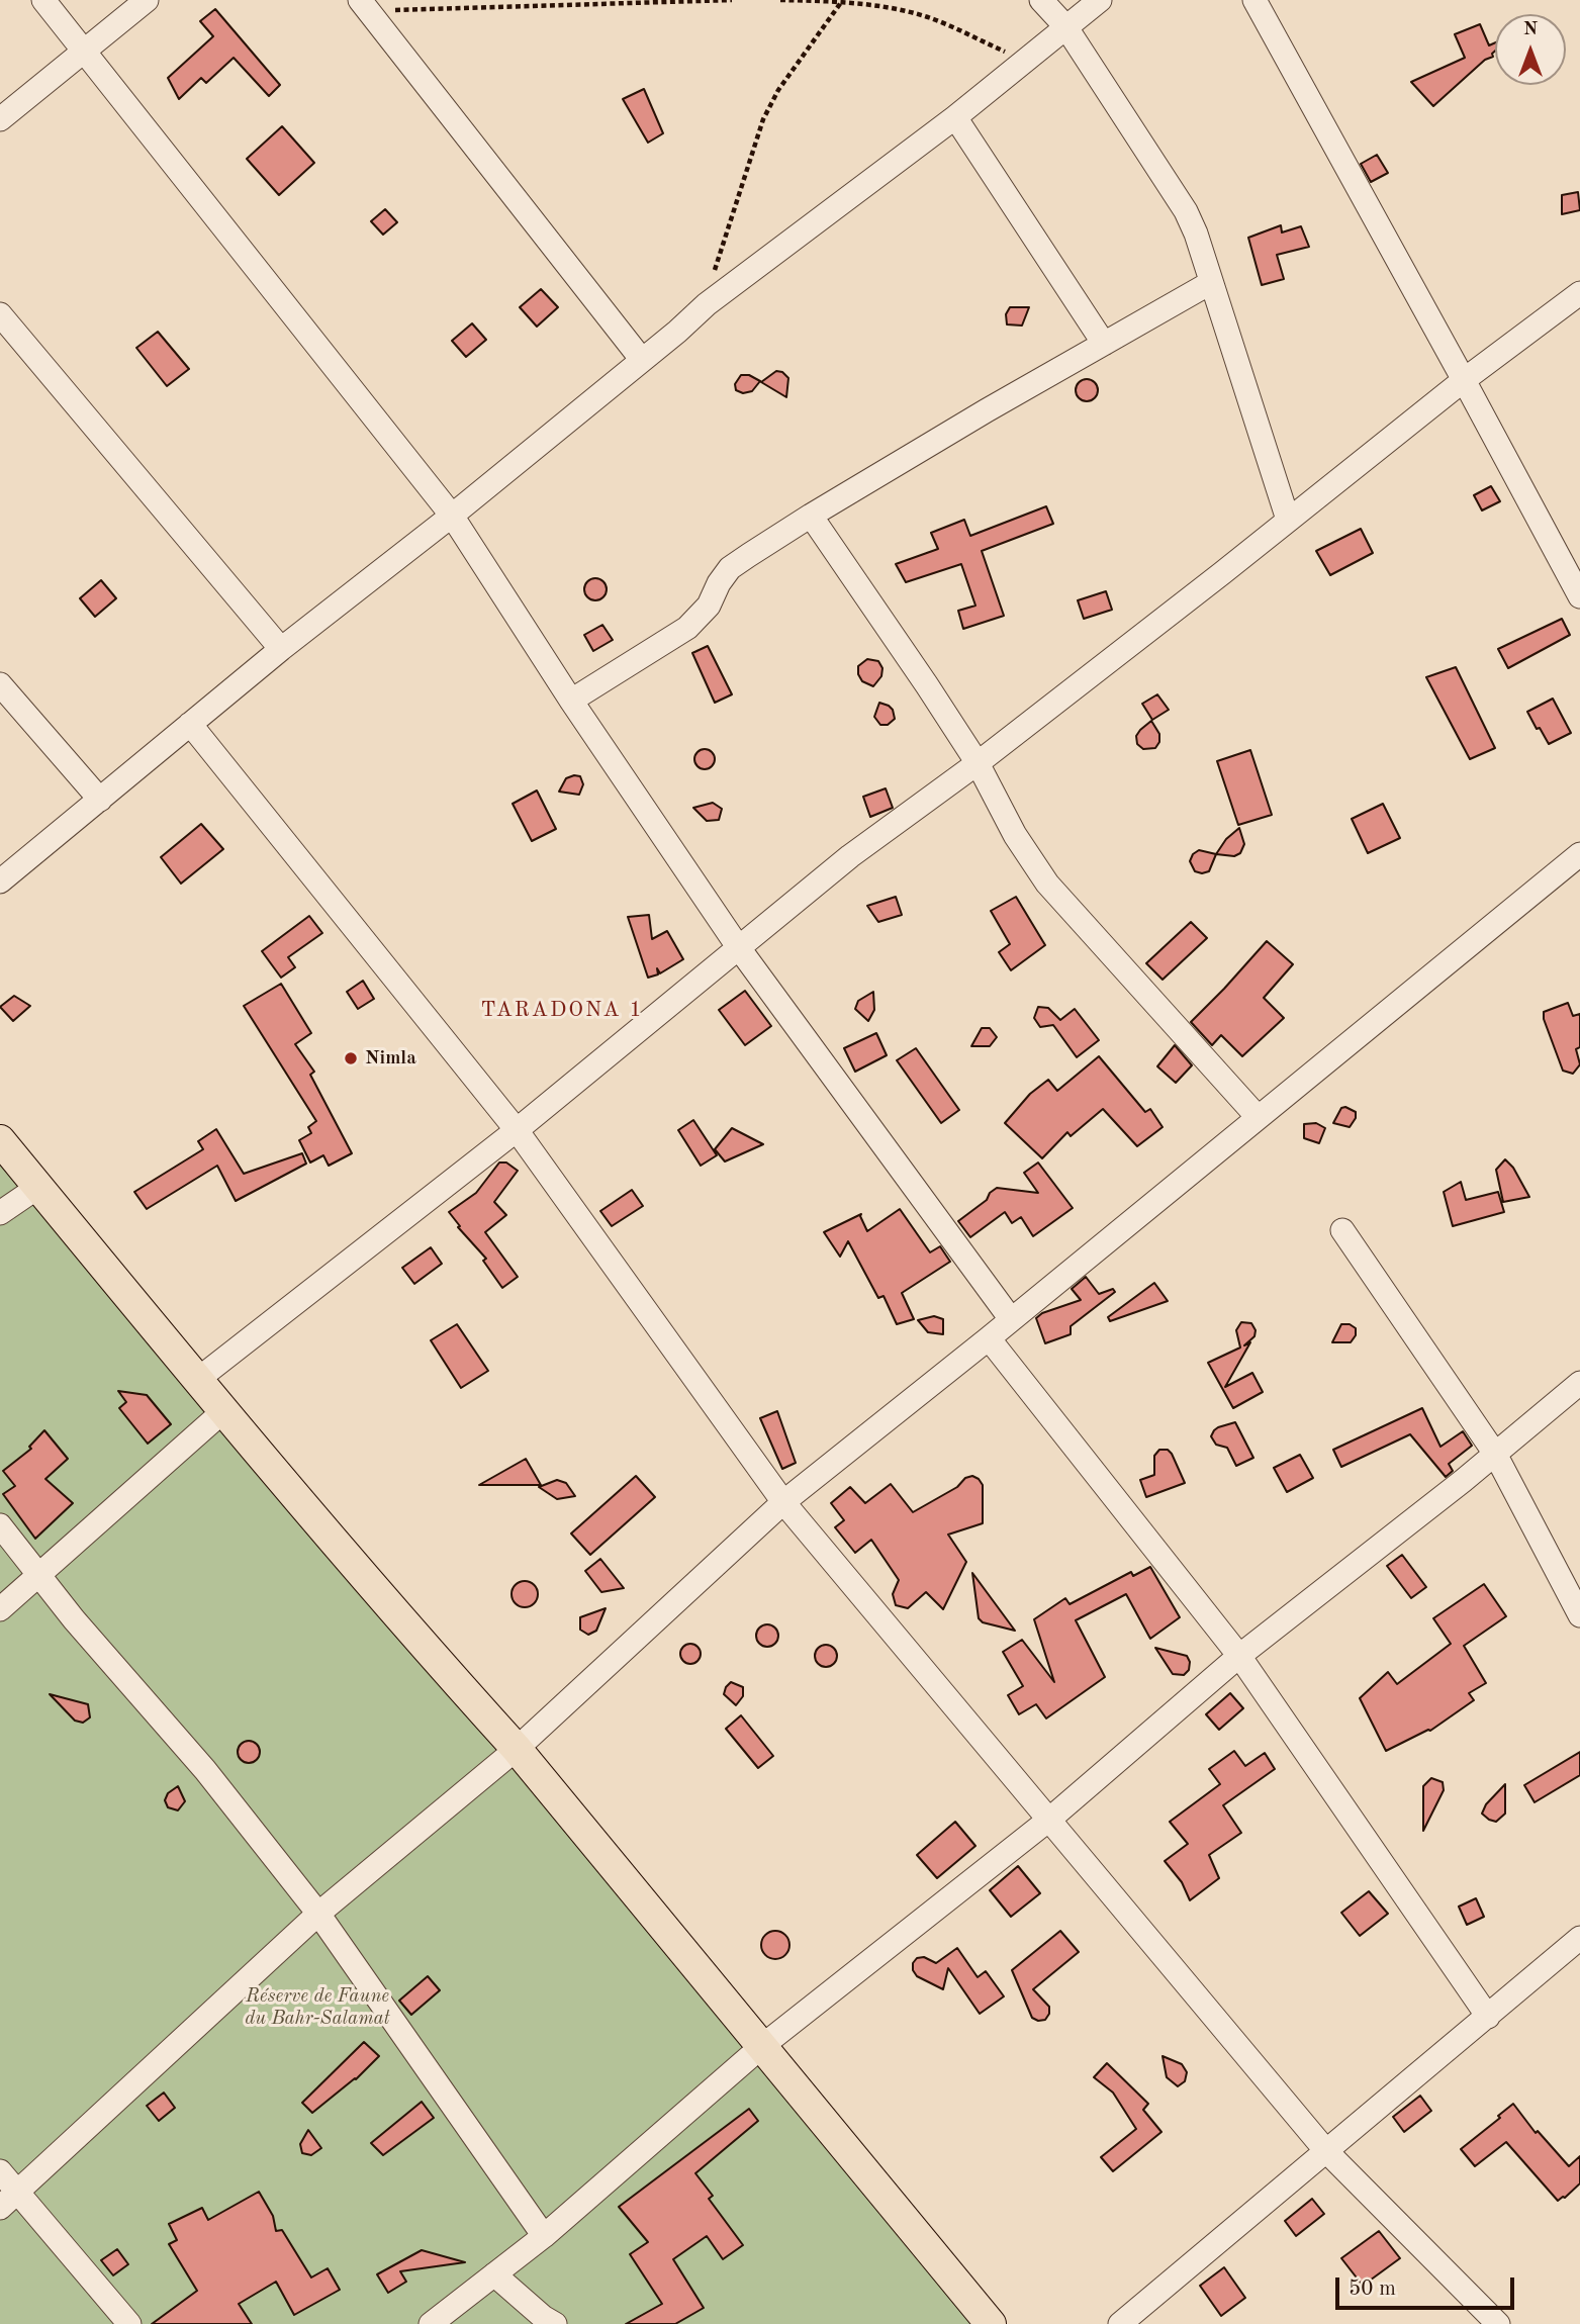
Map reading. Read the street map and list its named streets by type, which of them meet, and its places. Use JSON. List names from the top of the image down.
{
  "districts": ["TARADONA 1"],
  "parks": ["Réserve de Faune du Bahr-Salamat"],
  "places": ["Nimla"],
  "scale_bar": "50 m",
  "north": "top"
}
